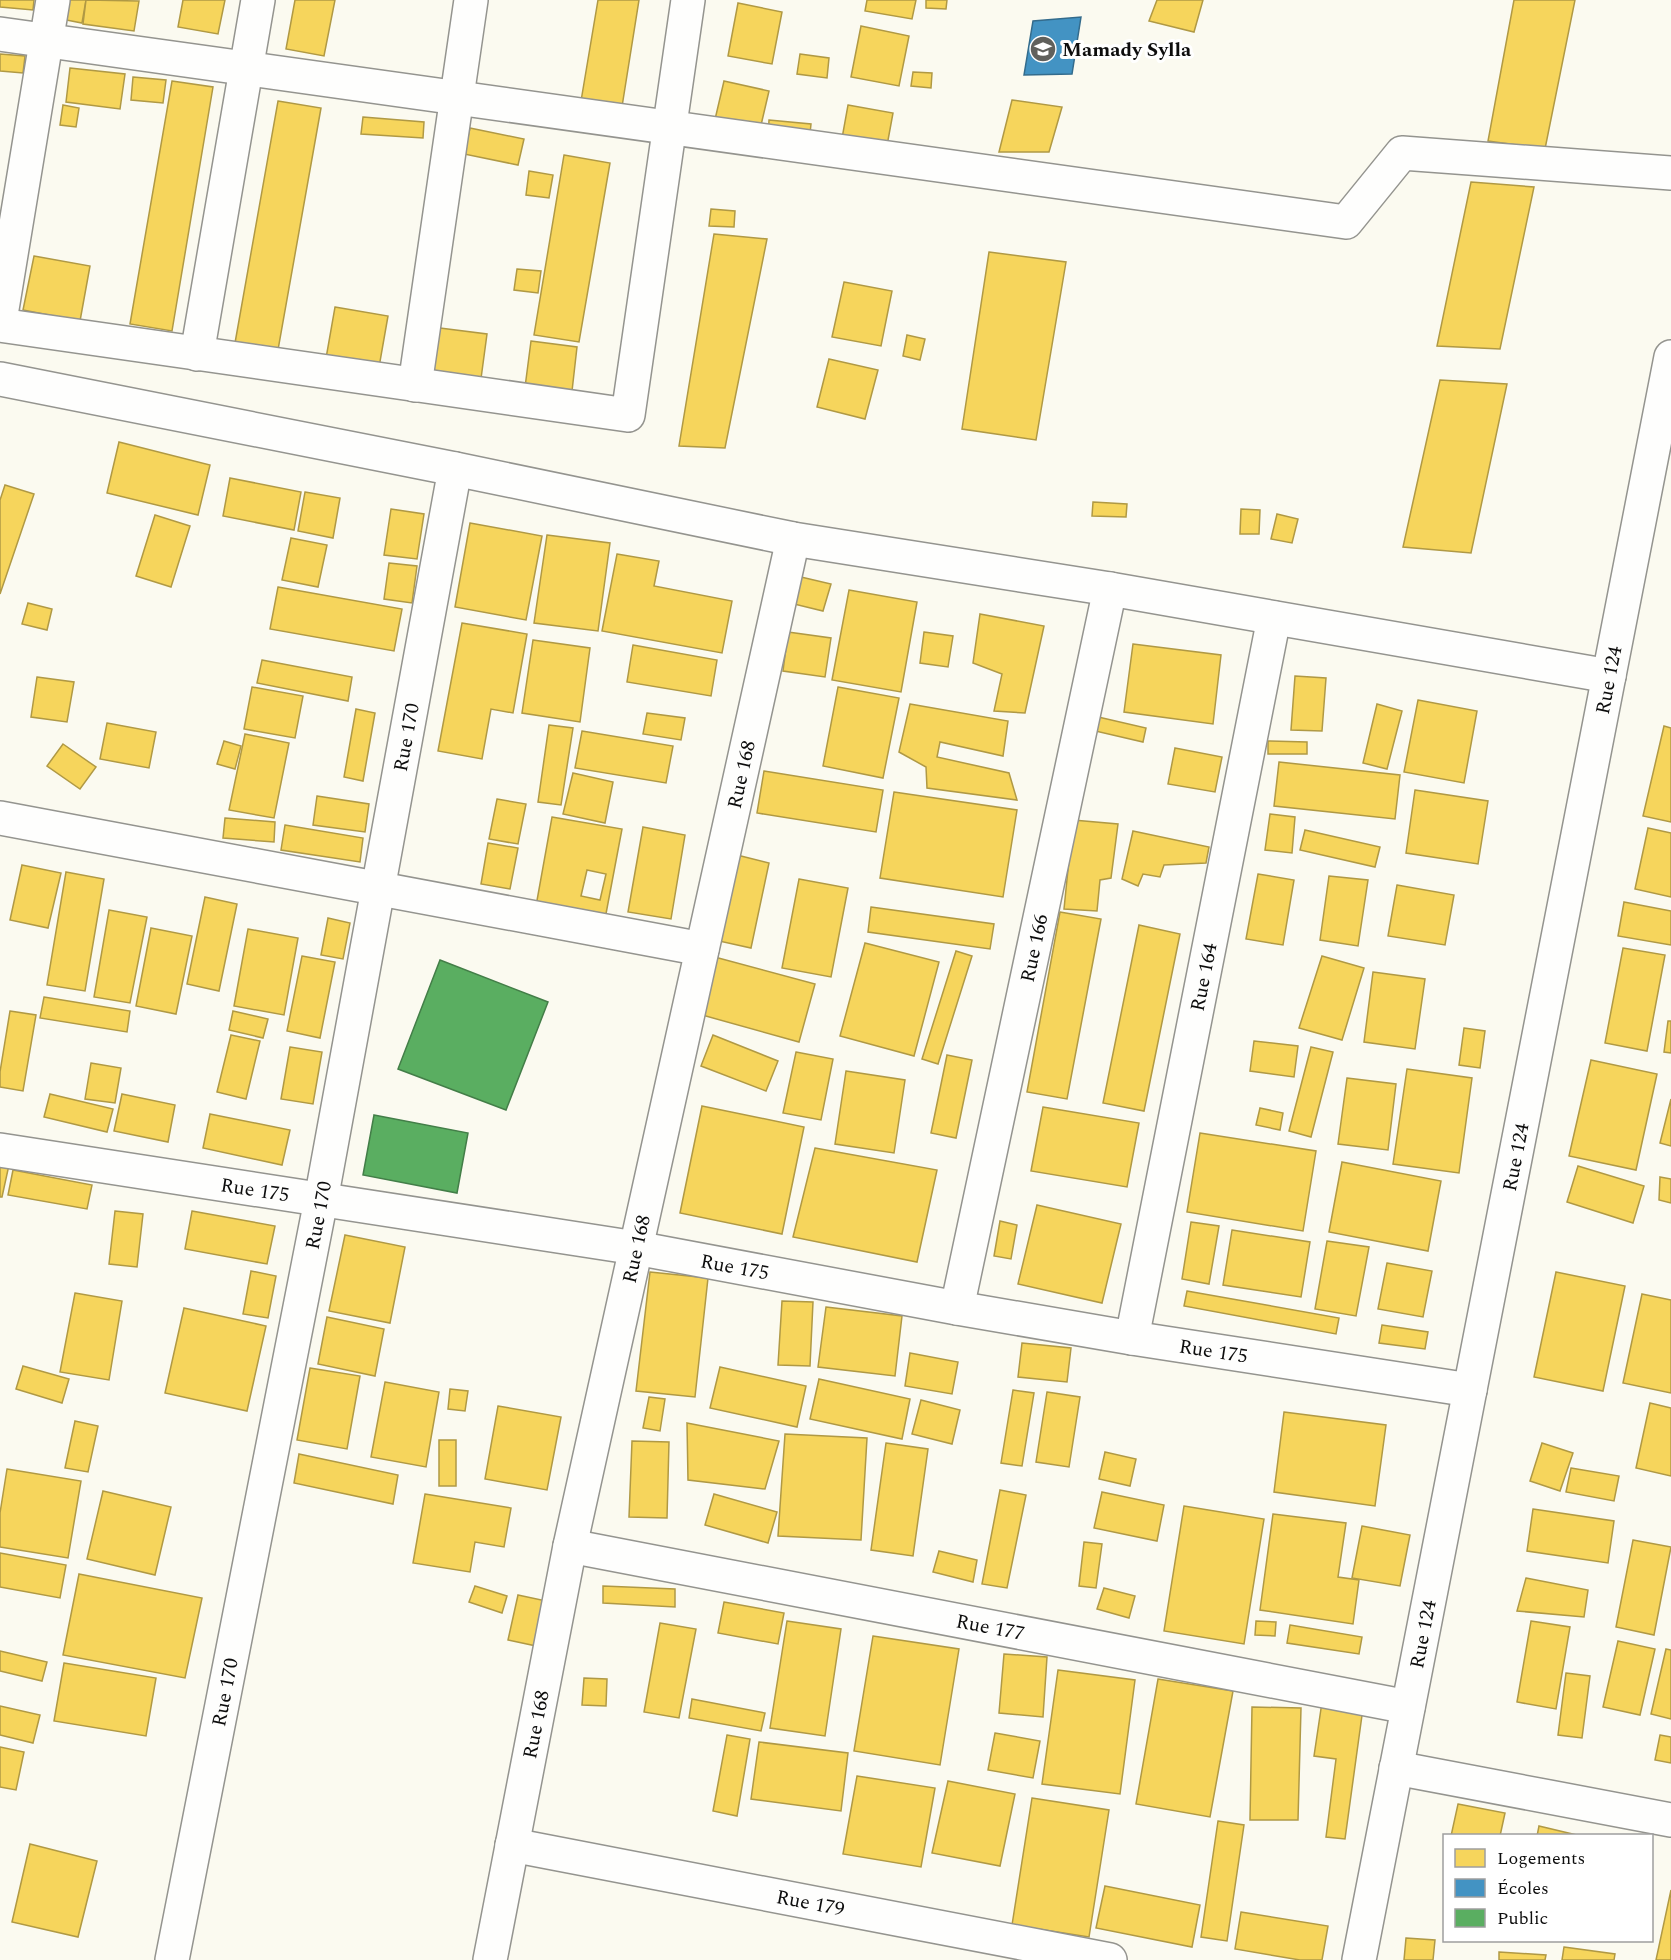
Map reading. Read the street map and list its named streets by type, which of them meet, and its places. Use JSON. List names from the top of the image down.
{
  "streets": {
    "street": [
      "Rue 124",
      "Rue 170",
      "Rue 168",
      "Rue 166",
      "Rue 164",
      "Rue 175",
      "Rue 177",
      "Rue 179"
    ]
  },
  "crossings": [
    ["Rue 124", "Rue 175"],
    ["Rue 124", "Rue 177"],
    ["Rue 170", "Rue 175"],
    ["Rue 168", "Rue 175"],
    ["Rue 168", "Rue 177"],
    ["Rue 168", "Rue 179"],
    ["Rue 166", "Rue 175"],
    ["Rue 164", "Rue 175"]
  ],
  "places": {
    "school or university": ["Mamady Sylla"]
  },
  "legend": ["Logements", "Écoles", "Public"]
}
